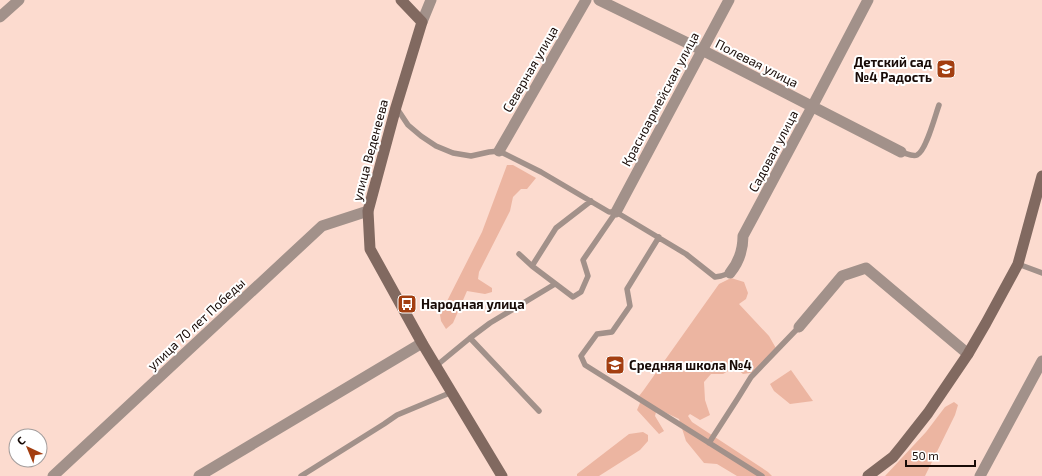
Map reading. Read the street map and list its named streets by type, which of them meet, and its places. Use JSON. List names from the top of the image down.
{
  "streets": {
    "main road": ["улица Веденеева"],
    "street": [
      "Полевая улица",
      "Северная улица",
      "Красноармейская улица",
      "Садовая улица",
      "улица 70 лет Победы"
    ]
  },
  "crossings": [
    ["Полевая улица", "Красноармейская улица"],
    ["Полевая улица", "Садовая улица"],
    ["улица Веденеева", "улица 70 лет Победы"]
  ],
  "places": {
    "school or university": ["Детский сад №4 Радость", "Средняя школа №4"],
    "bus stop": ["Народная улица"]
  },
  "scale_bar": "50 m",
  "north": "top left"
}
